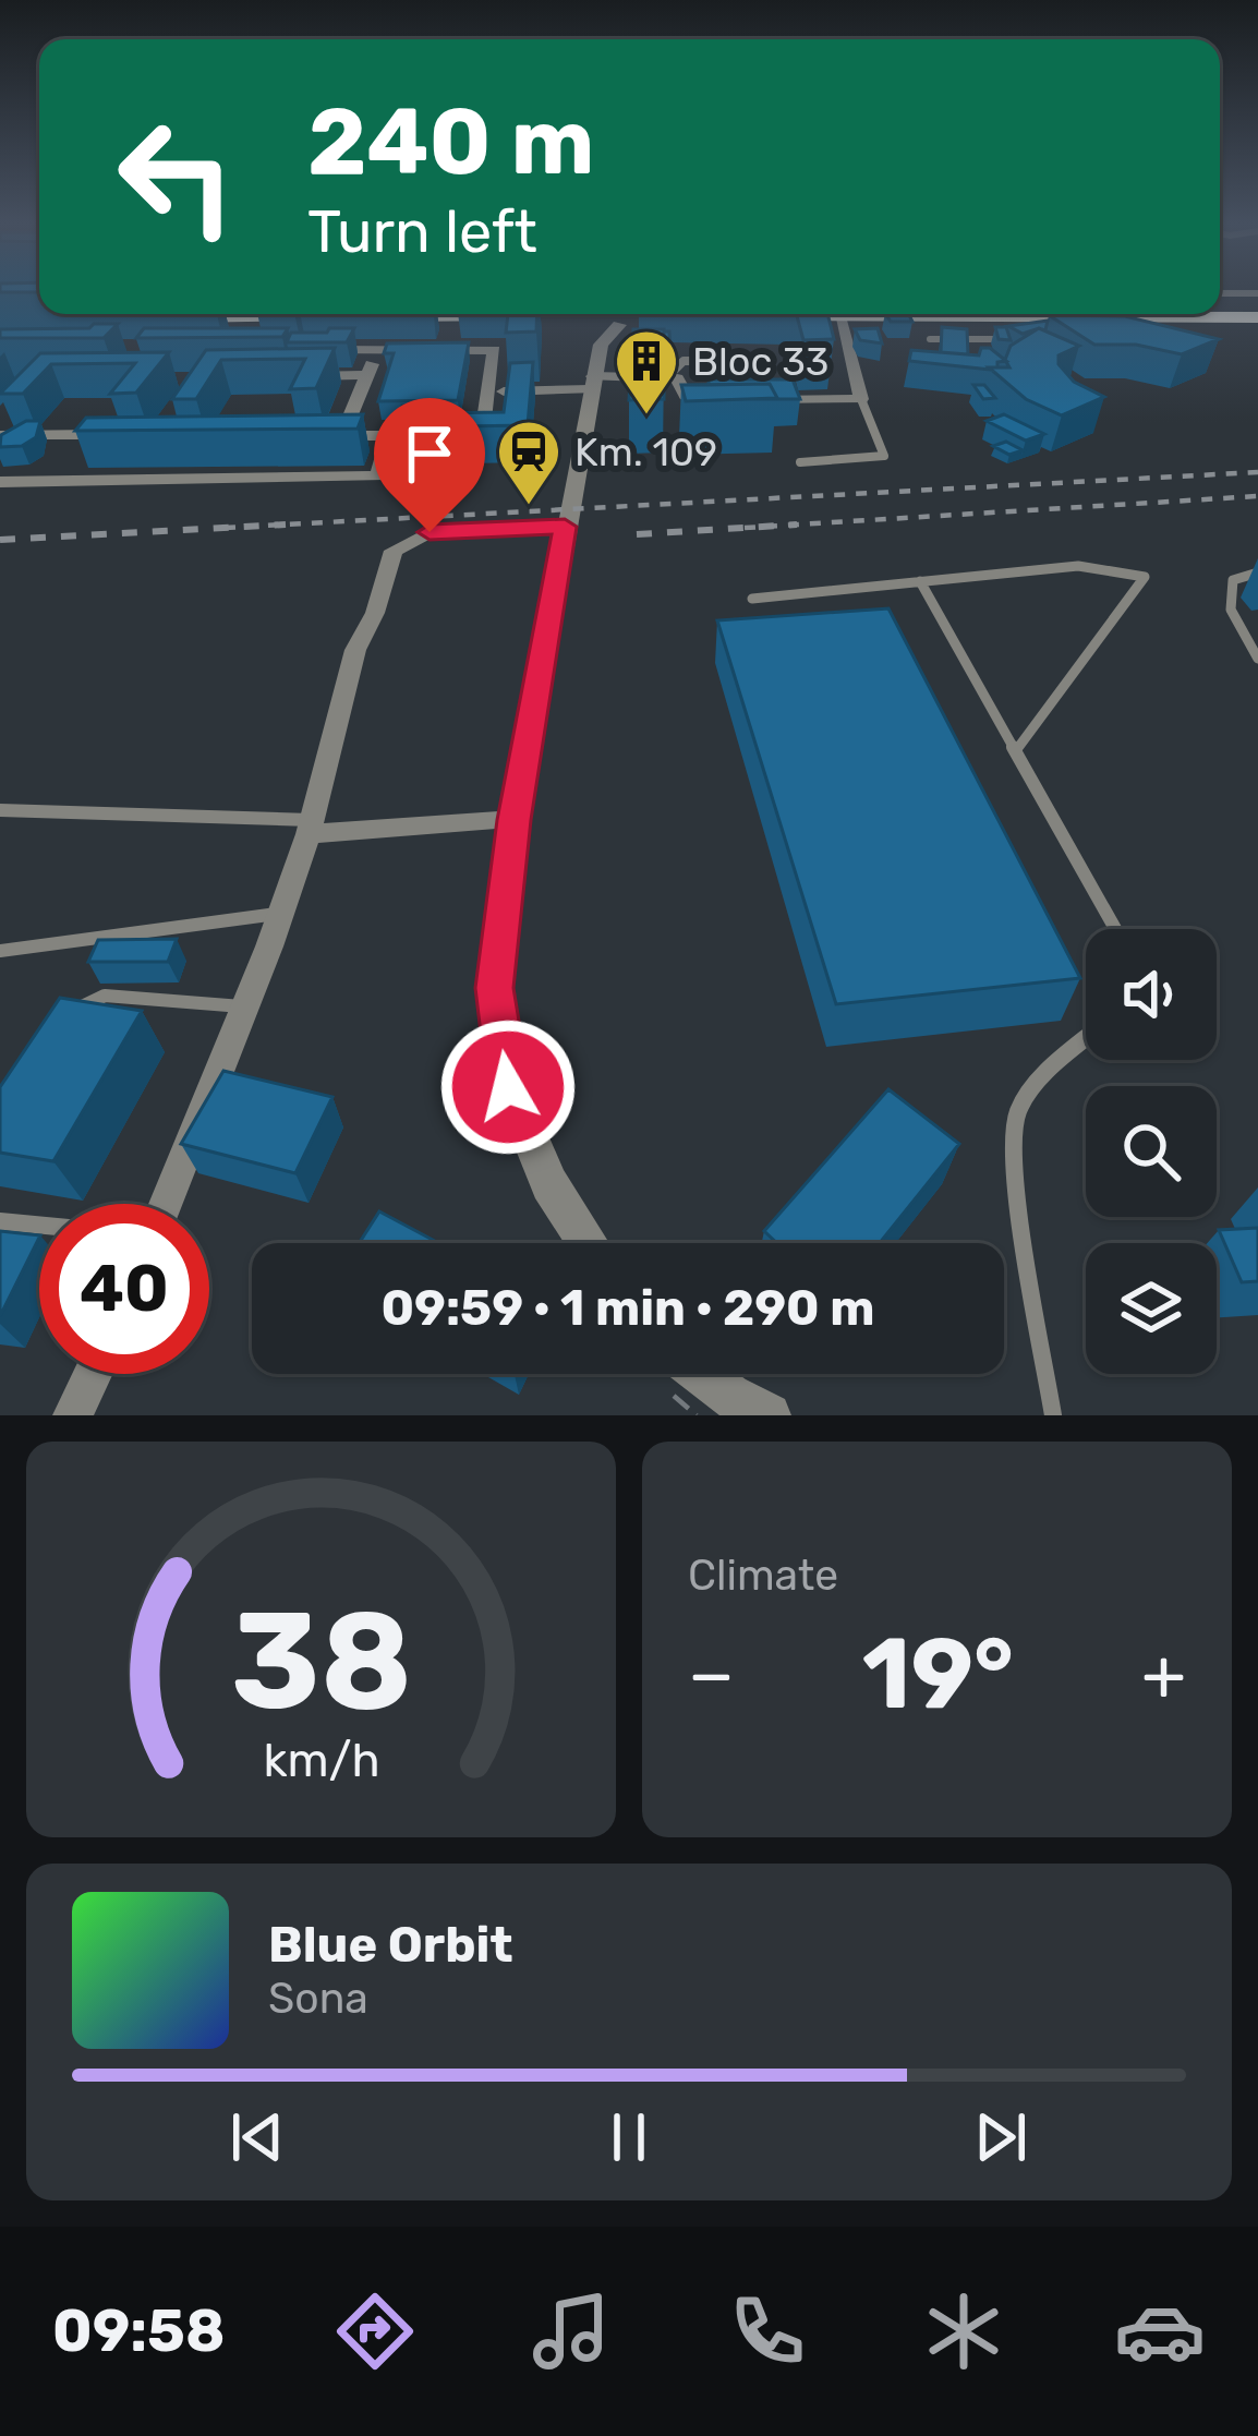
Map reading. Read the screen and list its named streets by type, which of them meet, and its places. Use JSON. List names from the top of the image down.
{
  "places": {
    "building": ["Bloc 33"],
    "station": ["Km. 109"]
  },
  "page": {
    "turn": ["240 m", "Turn left"],
    "limit": "40",
    "trip": "09:59 · 1 min · 290 m",
    "tile": "Climate",
    "heat": ["−", "19°", "+"],
    "song": ["Blue Orbit", "Sona"],
    "tabs": "09:58",
    "gauge": ["38", "km/h"]
  }
}
